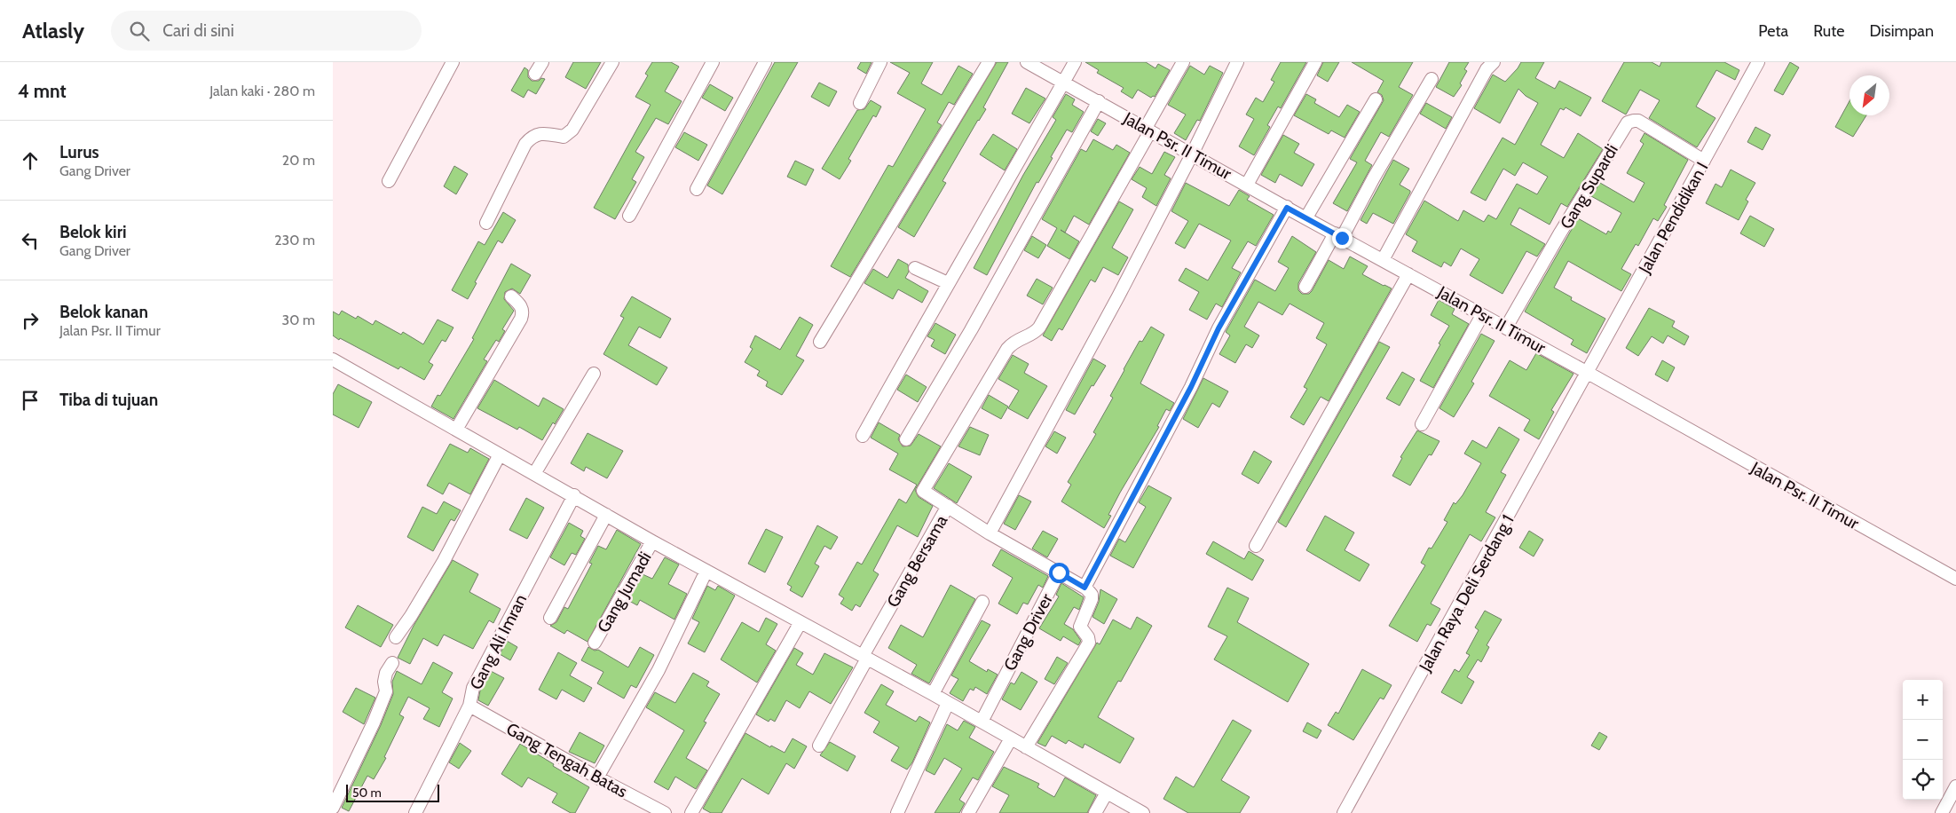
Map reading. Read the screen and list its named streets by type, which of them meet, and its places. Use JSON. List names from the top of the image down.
{
  "streets": {
    "street": [
      "Jalan Psr. II Timur",
      "Gang Supardi",
      "Jalan Pendidikan I",
      "Gang Bersama",
      "Gang Jumadi",
      "Jalan Raya Deli Serdang 1",
      "Gang Driver",
      "Gang Ali Imran",
      "Gang Tengah Batas"
    ]
  },
  "crossings": [
    ["Jalan Psr. II Timur", "Gang Supardi"],
    ["Jalan Psr. II Timur", "Jalan Pendidikan I"],
    ["Jalan Psr. II Timur", "Gang Bersama"],
    ["Jalan Psr. II Timur", "Jalan Raya Deli Serdang 1"],
    ["Gang Supardi", "Jalan Pendidikan I"],
    ["Jalan Pendidikan I", "Jalan Raya Deli Serdang 1"],
    ["Gang Ali Imran", "Gang Tengah Batas"]
  ],
  "scale_bar": "50 m",
  "north": "bottom left",
  "page": {
    "header": "Atlasly",
    "search": "Cari di sini",
    "nav": ["Peta", "Rute", "Disimpan"],
    "heading": ["4 mnt", "Jalan kaki · 280 m"],
    "list": [
      ["Lurus", "Gang Driver", "20 m"],
      ["Belok kiri", "Gang Driver", "230 m"],
      ["Belok kanan", "Jalan Psr. II Timur", "30 m"],
      "Tiba di tujuan"
    ],
    "map_buttons": ["+", "−"],
    "scale": "50 m"
  }
}
